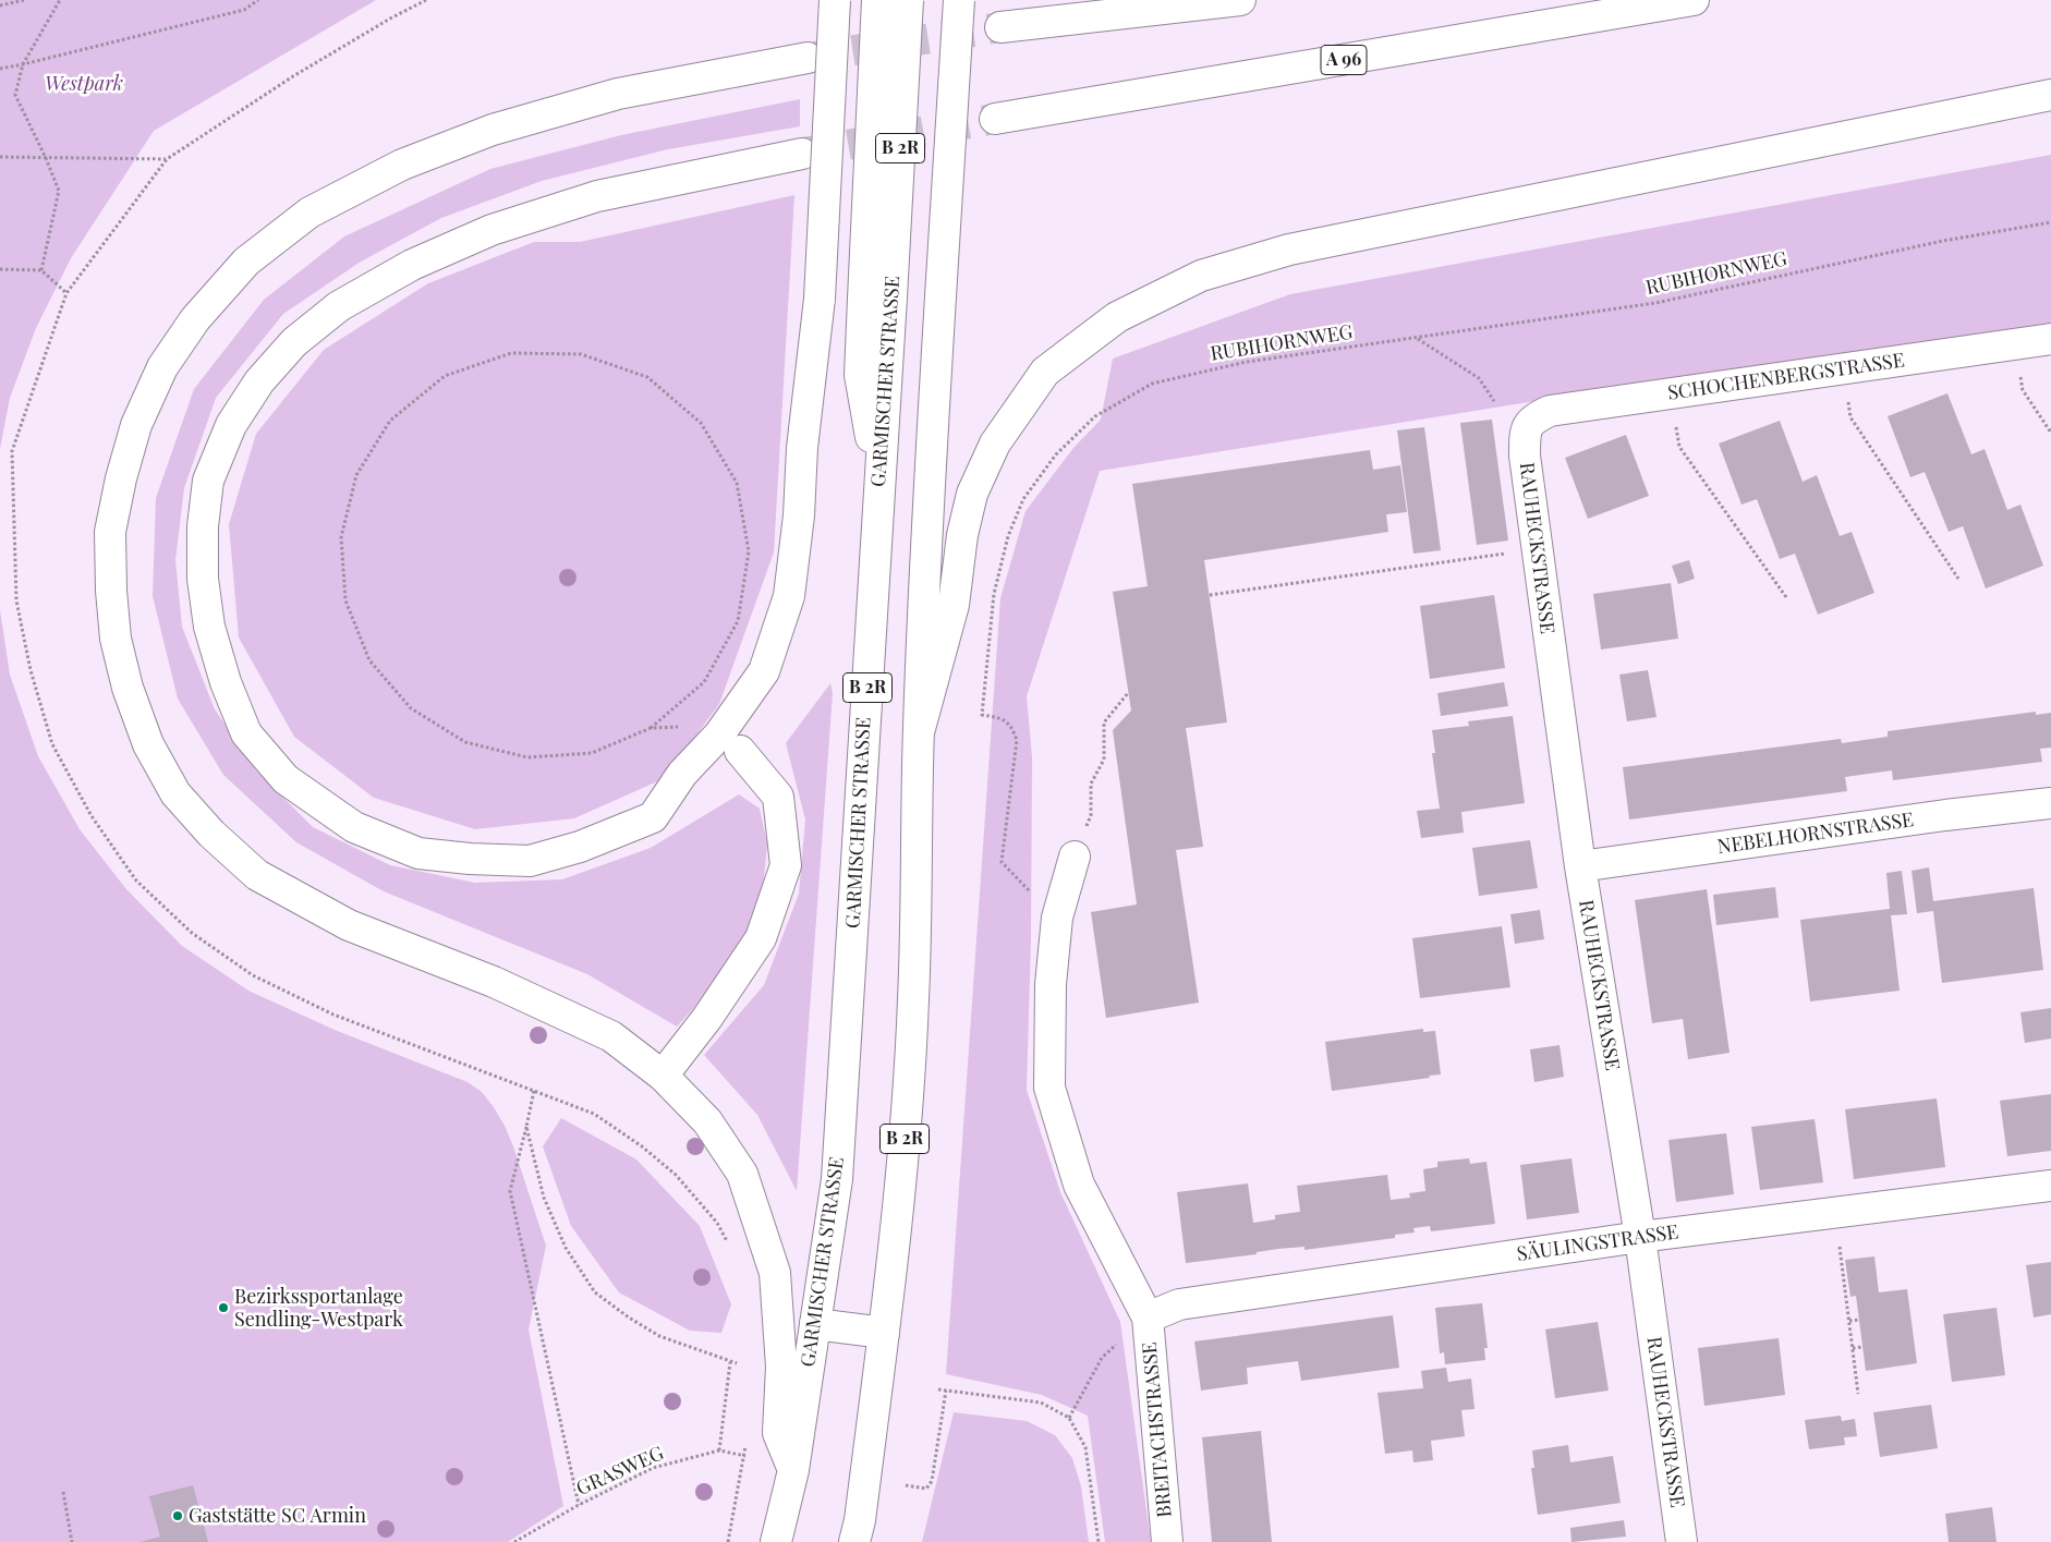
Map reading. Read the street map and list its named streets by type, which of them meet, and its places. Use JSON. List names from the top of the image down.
{
  "streets": {
    "main road": [
      "A 96",
      "B 2R",
      "SCHOCHENBERGSTRASSE",
      "GARMISCHER STRASSE",
      "RAUHECKSTRASSE",
      "NEBELHORNSTRASSE",
      "SÄULINGSTRASSE",
      "BREITACHSTRASSE"
    ],
    "path": ["RUBIHORNWEG", "GRASWEG"]
  },
  "crossings": [
    ["B 2R", "GARMISCHER STRASSE"],
    ["SCHOCHENBERGSTRASSE", "RAUHECKSTRASSE"],
    ["RAUHECKSTRASSE", "NEBELHORNSTRASSE"],
    ["RAUHECKSTRASSE", "SÄULINGSTRASSE"],
    ["SÄULINGSTRASSE", "BREITACHSTRASSE"]
  ],
  "parks": ["Westpark"],
  "places": ["Bezirkssportanlage Sendling-Westpark", "Gaststätte SC Armin"]
}
